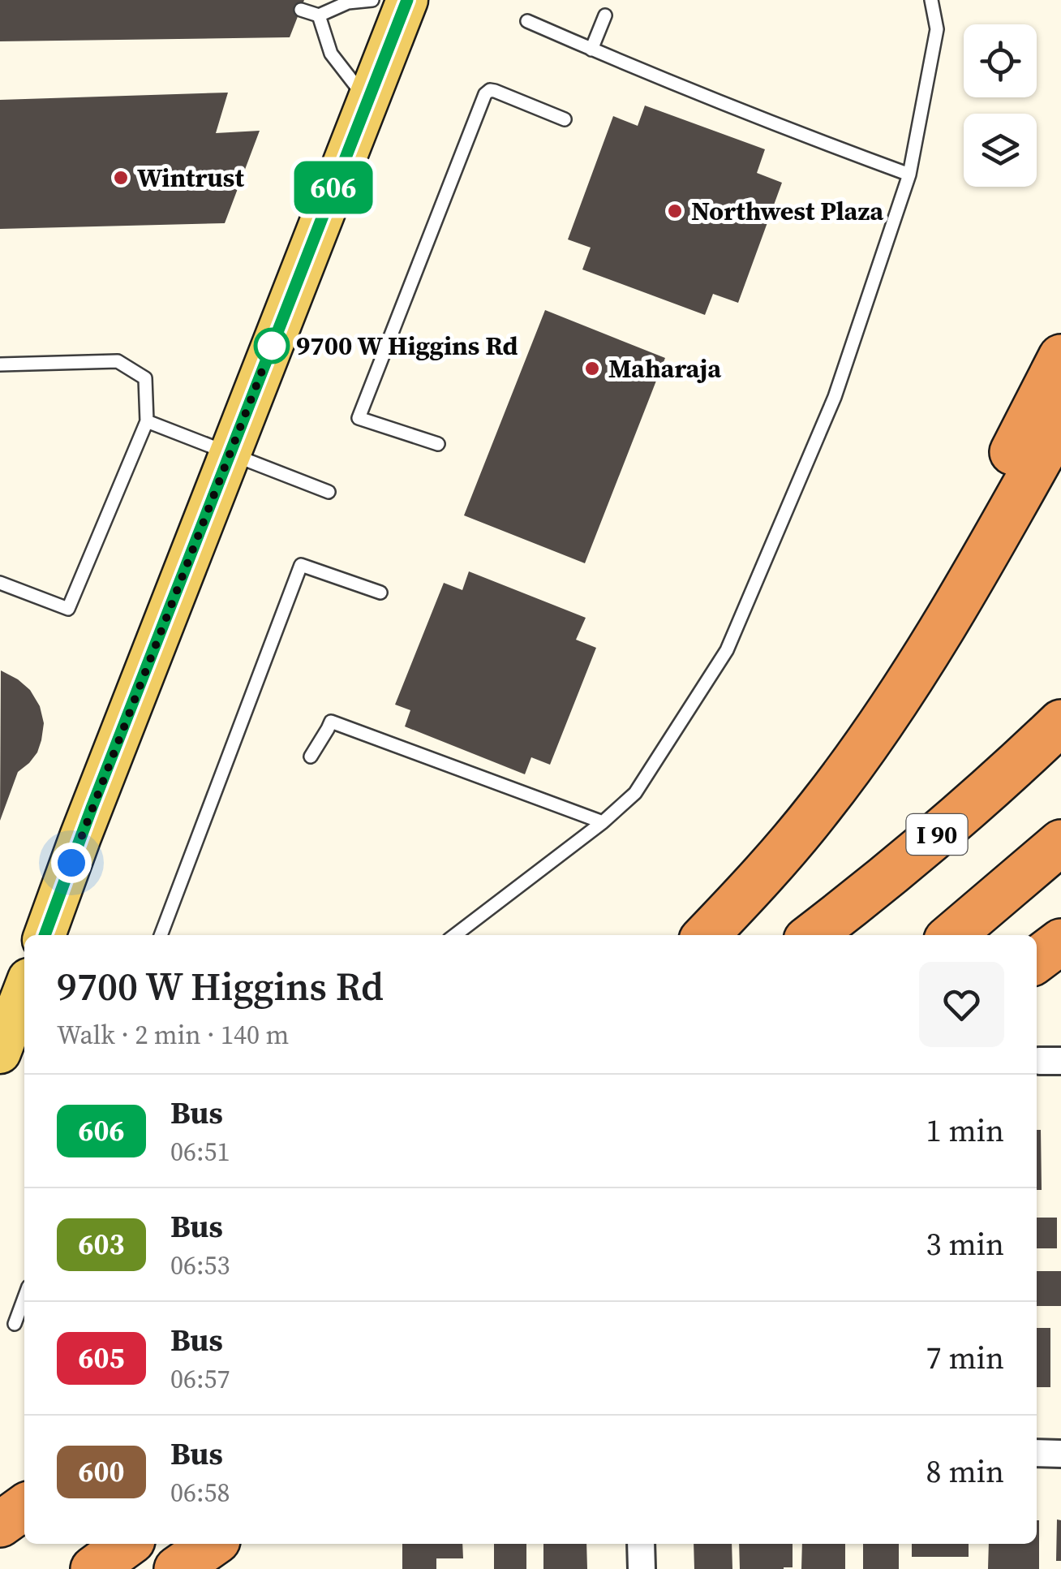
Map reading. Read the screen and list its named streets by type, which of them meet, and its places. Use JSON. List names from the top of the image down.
{
  "streets": {
    "highway": ["I 90"]
  },
  "places": [
    "Wintrust",
    "Northwest Plaza",
    "9700 W Higgins Rd",
    "Maharaja"
  ],
  "lines": ["bus line 606"],
  "page": {
    "on_map": "606",
    "heading": ["9700 W Higgins Rd", "Walk · 2 min · 140 m"],
    "list": [
      {
        "mark": "606",
        "name": "Bus",
        "note": "06:51",
        "value": "1 min"
      },
      {
        "mark": "603",
        "name": "Bus",
        "note": "06:53",
        "value": "3 min"
      },
      {
        "mark": "605",
        "name": "Bus",
        "note": "06:57",
        "value": "7 min"
      },
      {
        "mark": "600",
        "name": "Bus",
        "note": "06:58",
        "value": "8 min"
      }
    ]
  }
}
